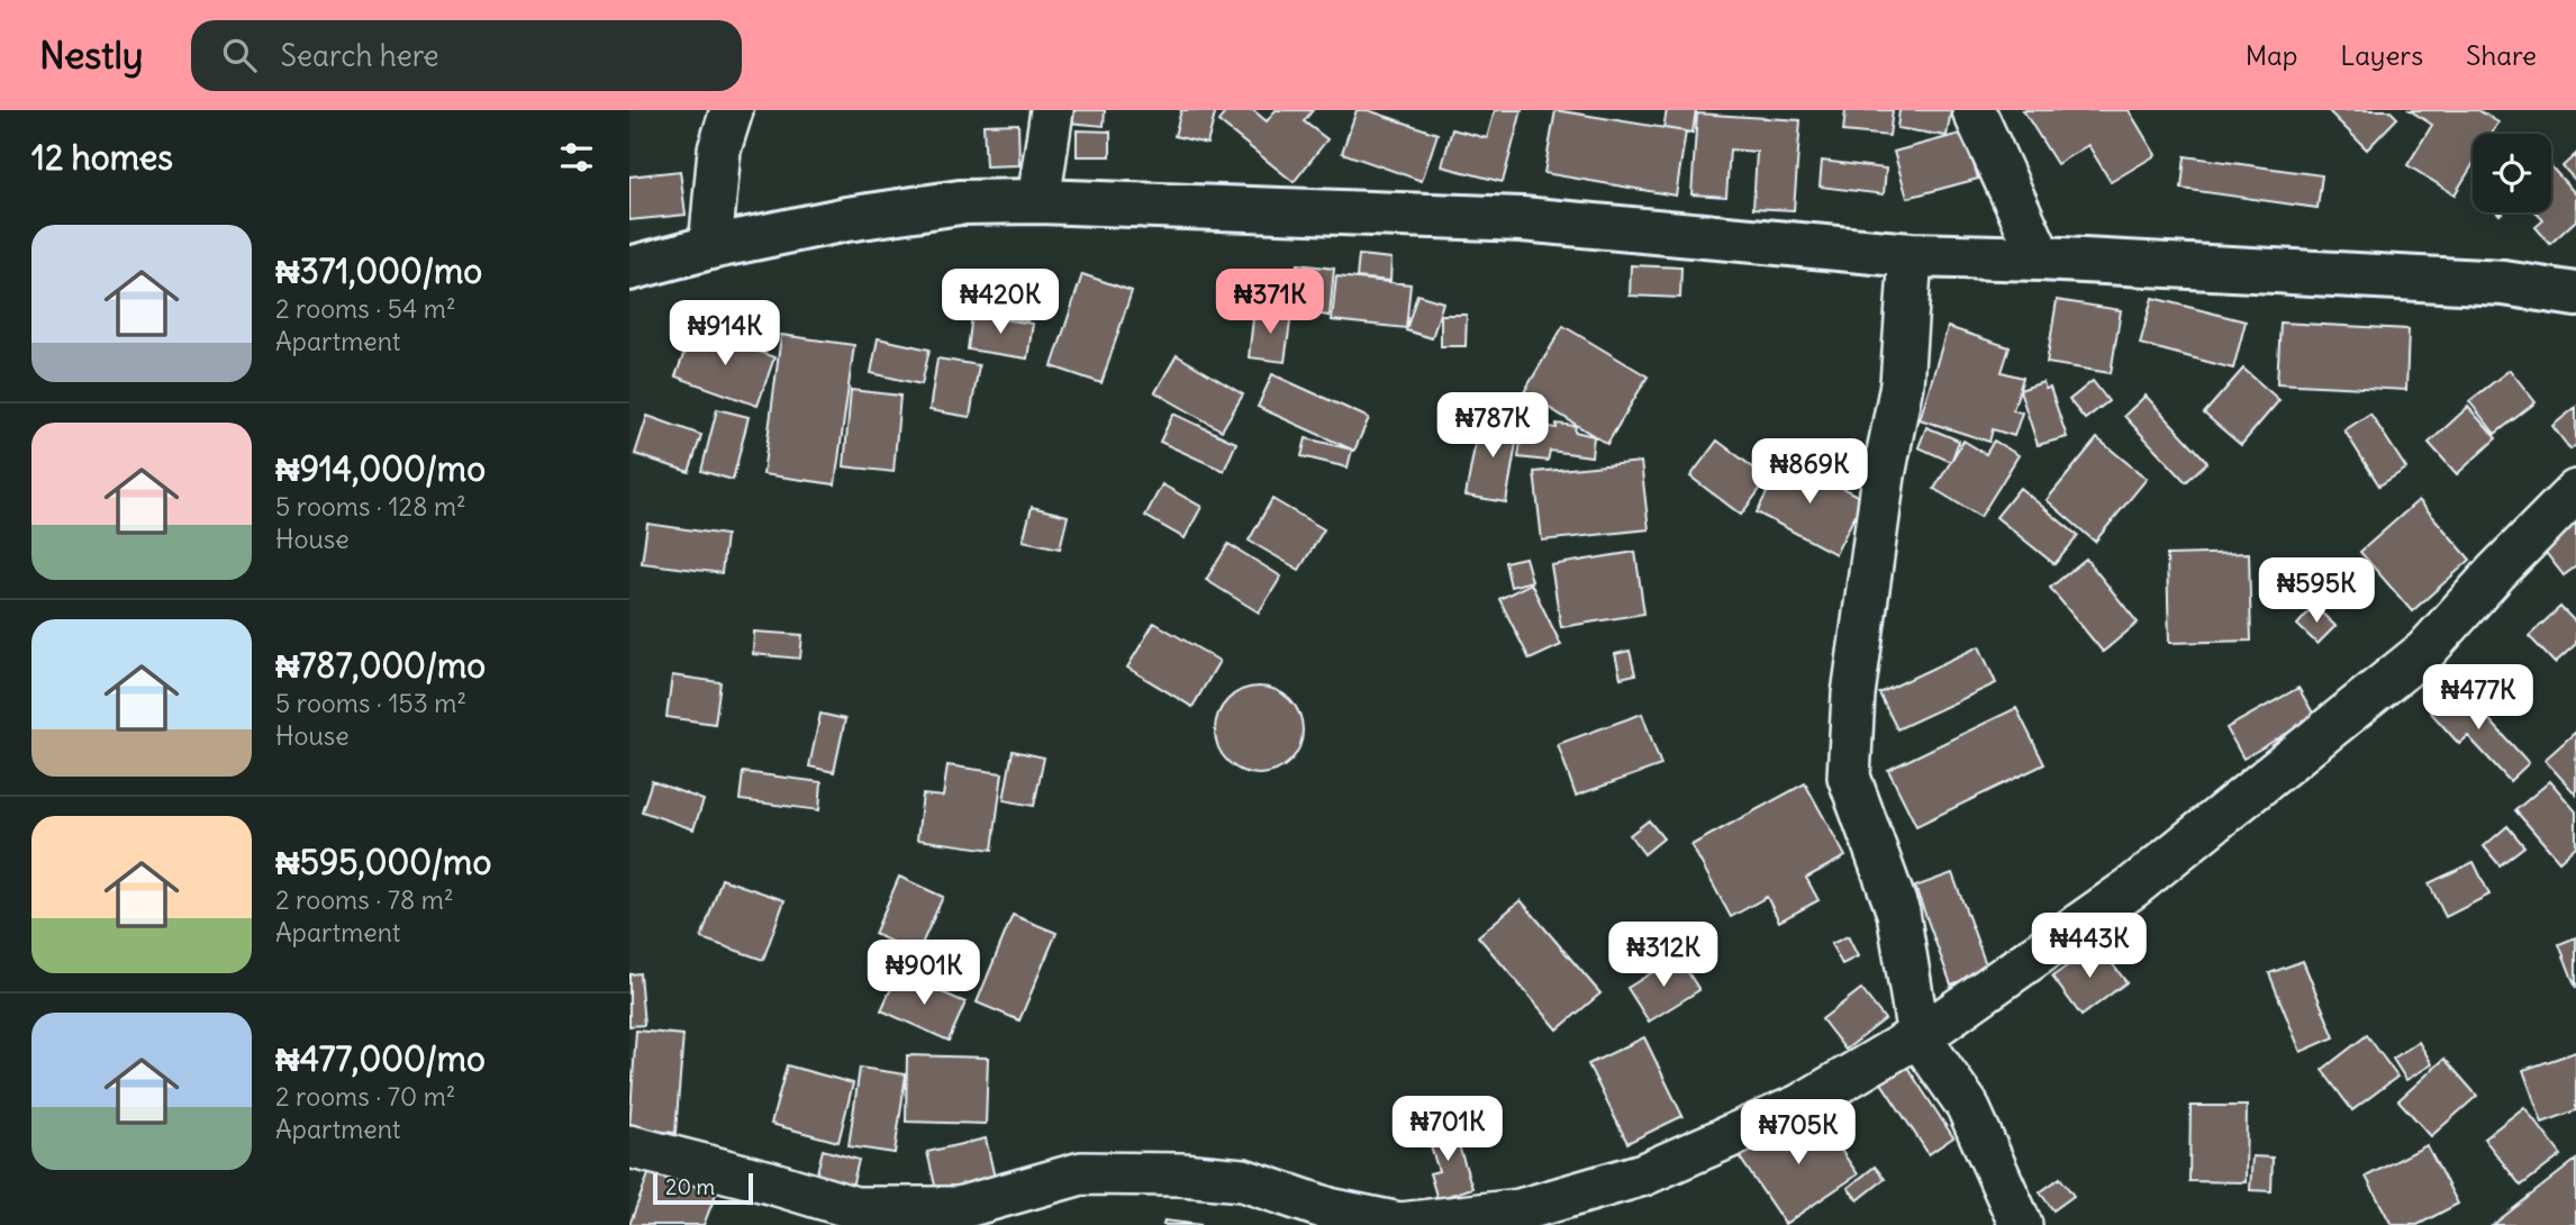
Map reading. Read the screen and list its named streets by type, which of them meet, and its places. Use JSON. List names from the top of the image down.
{
  "scale_bar": "20 m",
  "page": {
    "header": "Nestly",
    "search": "Search here",
    "nav": ["Map", "Layers", "Share"],
    "heading": "12 homes",
    "list": [
      {
        "name": "₦371,000/mo",
        "note": "2 rooms · 54 m² · Apartment"
      },
      {
        "name": "₦914,000/mo",
        "note": "5 rooms · 128 m² · House"
      },
      {
        "name": "₦787,000/mo",
        "note": "5 rooms · 153 m² · House"
      },
      {
        "name": "₦595,000/mo",
        "note": "2 rooms · 78 m² · Apartment"
      },
      {
        "name": "₦477,000/mo",
        "note": "2 rooms · 70 m² · Apartment"
      }
    ],
    "price": [
      "₦420K",
      "₦371K",
      "₦914K",
      "₦787K",
      "₦869K",
      "₦595K",
      "₦477K",
      "₦443K",
      "₦312K",
      "₦901K",
      "₦701K",
      "₦705K"
    ],
    "scale": "20 m"
  }
}
